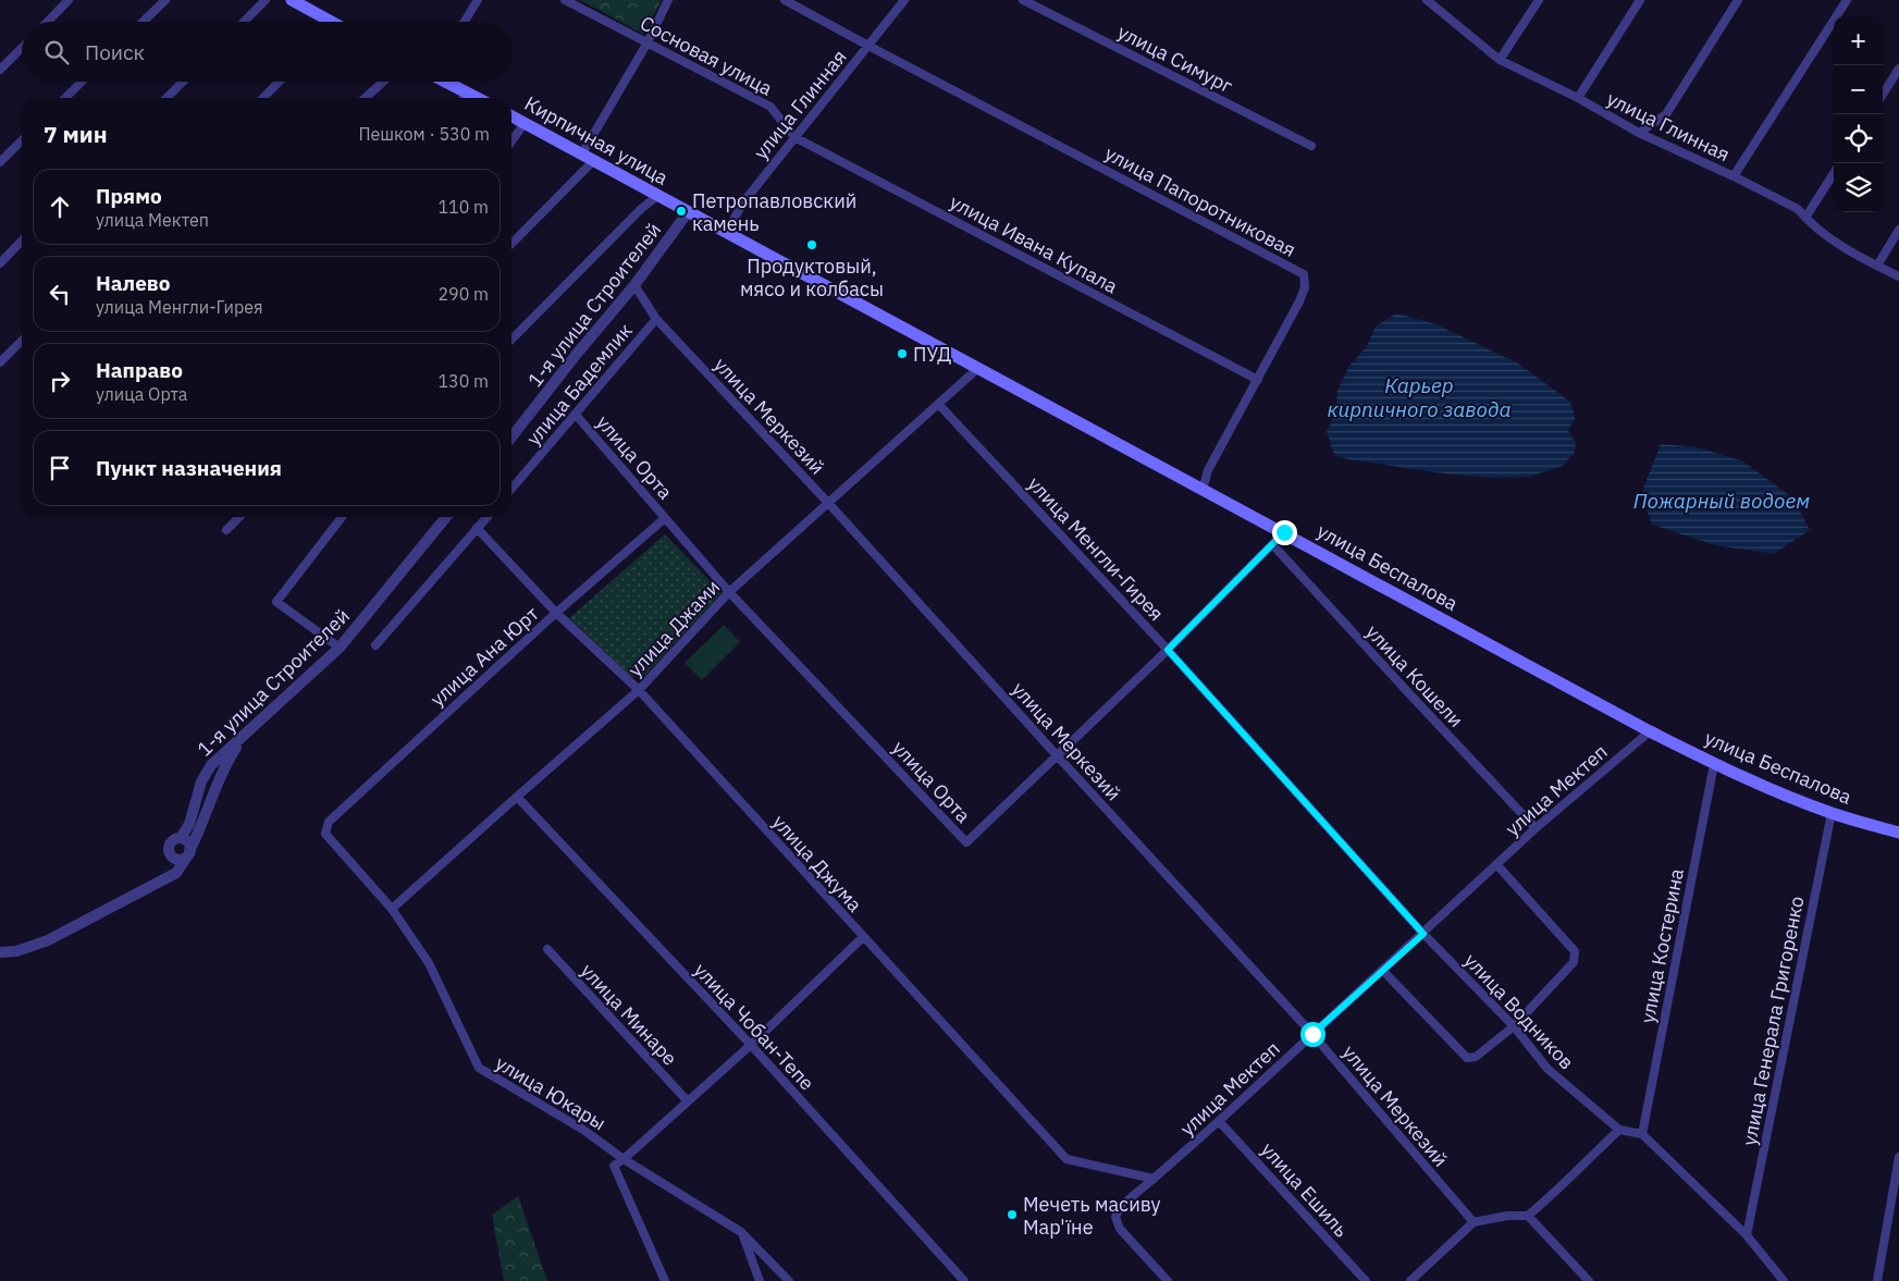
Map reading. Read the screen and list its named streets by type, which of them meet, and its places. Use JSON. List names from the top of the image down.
{
  "streets": {
    "main road": ["Кирпичная улица", "улица Беспалова"],
    "street": [
      "Сосновая улица",
      "улица Симург",
      "улица Глинная",
      "улица Папоротниковая",
      "улица Ивана Купала",
      "1-я улица Строителей",
      "улица Бадемлик",
      "улица Меркезий",
      "улица Орта",
      "улица Менгли-Гирея",
      "улица Джами",
      "улица Ана Юрт",
      "улица Кошели",
      "улица Мектеп",
      "улица Джума",
      "улица Костерина",
      "улица Водников",
      "улица Минаре",
      "улица Генерала Григоренко",
      "улица Чобан-Тепе",
      "улица Юкары",
      "улица Ешиль"
    ]
  },
  "crossings": [
    ["Сосновая улица", "улица Глинная"],
    ["Сосновая улица", "улица Ивана Купала"],
    ["улица Глинная", "Кирпичная улица"],
    ["улица Глинная", "улица Папоротниковая"],
    ["улица Глинная", "улица Ивана Купала"],
    ["улица Глинная", "улица Беспалова"],
    ["Кирпичная улица", "1-я улица Строителей"],
    ["Кирпичная улица", "улица Беспалова"],
    ["улица Папоротниковая", "улица Ивана Купала"],
    ["улица Папоротниковая", "улица Беспалова"],
    ["1-я улица Строителей", "улица Меркезий"],
    ["улица Бадемлик", "улица Меркезий"],
    ["улица Бадемлик", "улица Орта"],
    ["улица Меркезий", "улица Орта"],
    ["улица Меркезий", "улица Джами"],
    ["улица Меркезий", "улица Мектеп"],
    ["улица Орта", "улица Менгли-Гирея"],
    ["улица Орта", "улица Беспалова"],
    ["улица Орта", "улица Джами"],
    ["улица Орта", "улица Ана Юрт"],
    ["улица Орта", "улица Кошели"],
    ["улица Менгли-Гирея", "улица Джами"],
    ["улица Менгли-Гирея", "улица Мектеп"],
    ["улица Менгли-Гирея", "улица Водников"],
    ["улица Беспалова", "улица Джами"],
    ["улица Беспалова", "улица Мектеп"],
    ["улица Беспалова", "улица Костерина"],
    ["улица Беспалова", "улица Генерала Григоренко"],
    ["улица Джами", "улица Джума"],
    ["улица Джами", "улица Чобан-Тепе"],
    ["улица Джами", "улица Юкары"],
    ["улица Ана Юрт", "улица Джума"],
    ["улица Ана Юрт", "улица Юкары"],
    ["улица Кошели", "улица Мектеп"],
    ["улица Мектеп", "улица Джума"],
    ["улица Мектеп", "улица Водников"],
    ["улица Мектеп", "улица Ешиль"],
    ["улица Костерина", "улица Водников"]
  ],
  "water": ["Карьер кирпичного завода", "Пожарный водоем"],
  "places": [
    "Петропавловский камень",
    "Продуктовый, мясо и колбасы",
    "ПУД",
    "Мечеть масиву Мар'їне"
  ],
  "page": {
    "map_buttons": ["+", "−"],
    "search": "Поиск",
    "heading": ["7 мин", "Пешком · 530 m"],
    "list": [
      ["Прямо", "улица Мектеп", "110 m"],
      ["Налево", "улица Менгли-Гирея", "290 m"],
      ["Направо", "улица Орта", "130 m"],
      "Пункт назначения"
    ]
  }
}
